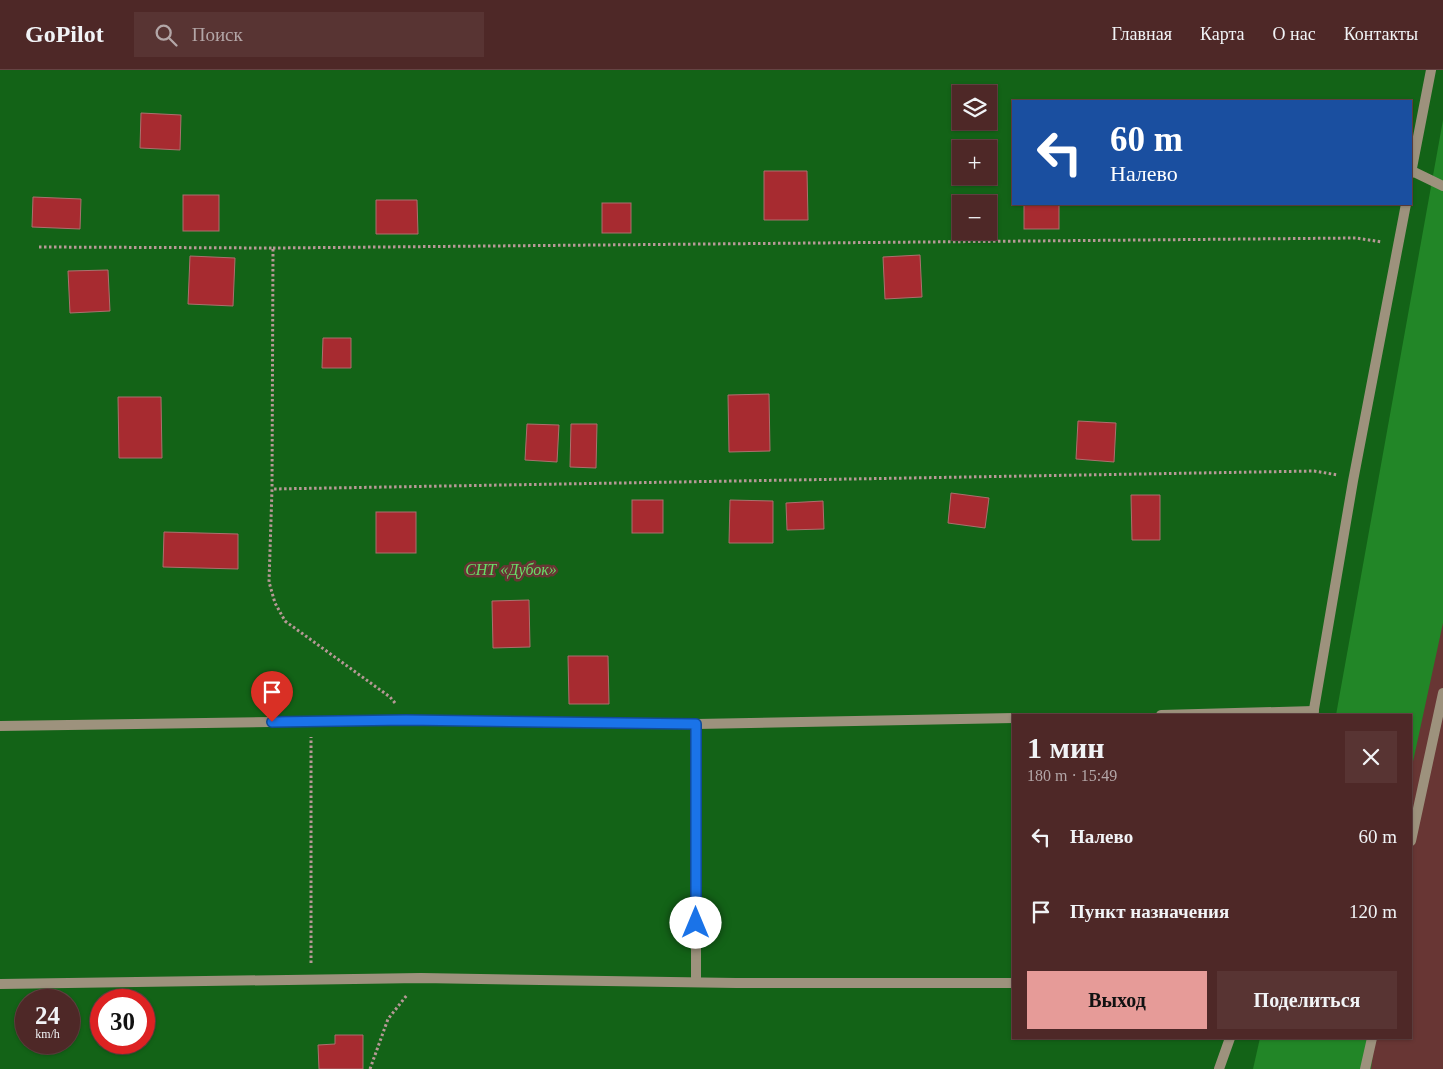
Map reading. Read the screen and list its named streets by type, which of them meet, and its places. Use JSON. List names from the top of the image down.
{
  "parks": ["СНТ «Дубок»"],
  "page": {
    "header": "GoPilot",
    "search": "Поиск",
    "nav": [
      "Главная",
      "Карта",
      "О нас",
      "Контакты"
    ],
    "map_buttons": ["+", "−"],
    "turn": ["60 m", "Налево"],
    "heading": ["1 мин", "180 m · 15:49"],
    "list": [
      {
        "name": "Налево",
        "value": "60 m"
      },
      {
        "name": "Пункт назначения",
        "value": "120 m"
      }
    ],
    "buttons": ["Выход", "Поделиться"],
    "speed": "24 km/h",
    "limit": "30"
  }
}
